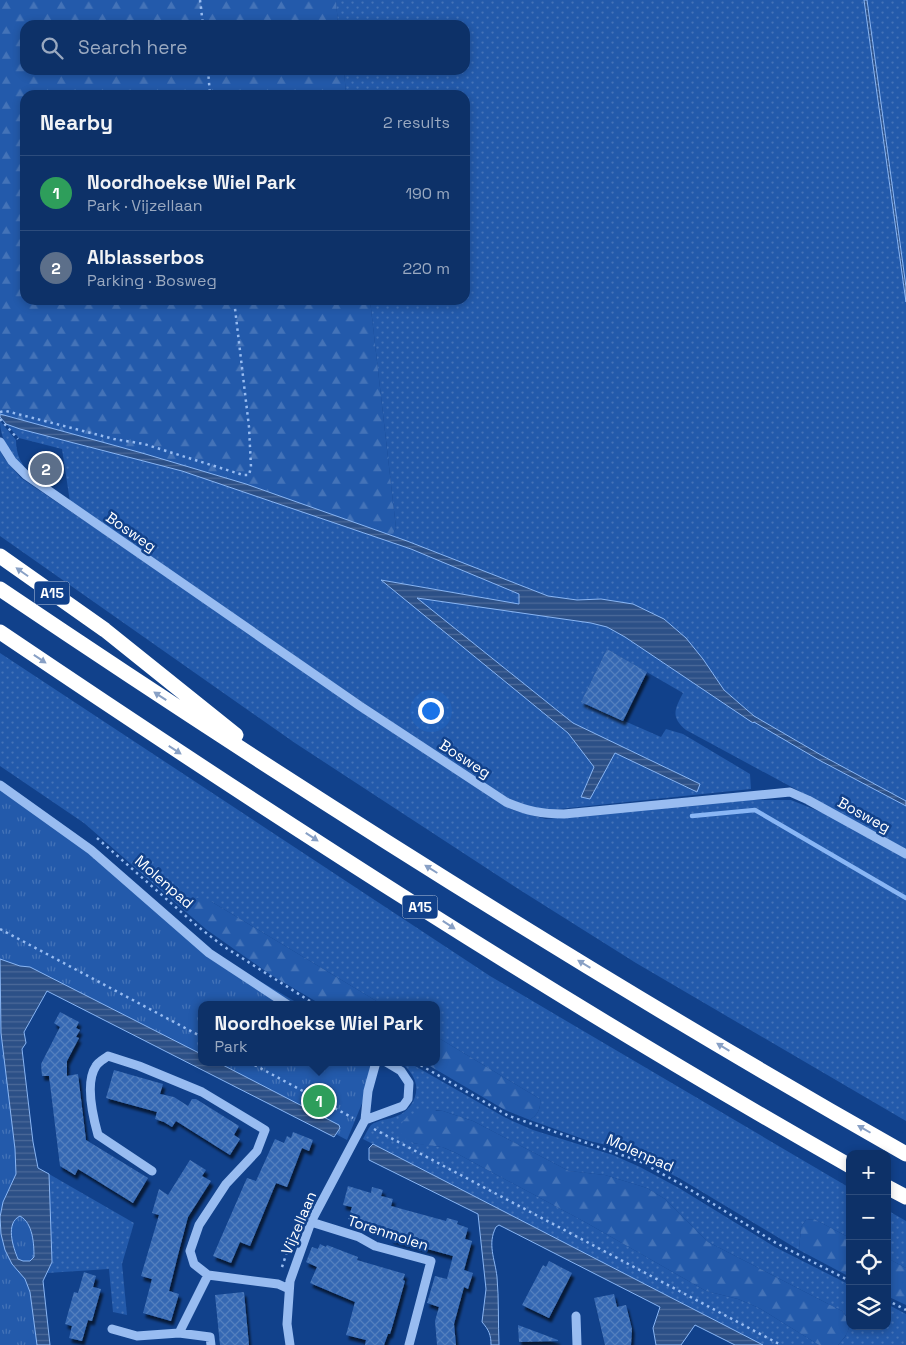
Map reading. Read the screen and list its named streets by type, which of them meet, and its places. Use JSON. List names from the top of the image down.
{
  "streets": {
    "highway": ["A15"],
    "street": ["Bosweg", "Vijzellaan", "Torenmolen"],
    "path": ["Molenpad"]
  },
  "crossings": [
    ["Vijzellaan", "Torenmolen"]
  ],
  "page": {
    "search": "Search here",
    "heading": ["Nearby", "2 results"],
    "list": [
      {
        "mark": "1",
        "name": "Noordhoekse Wiel Park",
        "note": "Park · Vijzellaan",
        "value": "190 m"
      },
      {
        "mark": "2",
        "name": "Alblasserbos",
        "note": "Parking · Bosweg",
        "value": "220 m"
      }
    ],
    "pins": ["2", "1"],
    "popup": ["Noordhoekse Wiel Park", "Park"],
    "map_buttons": ["+", "−"]
  }
}
